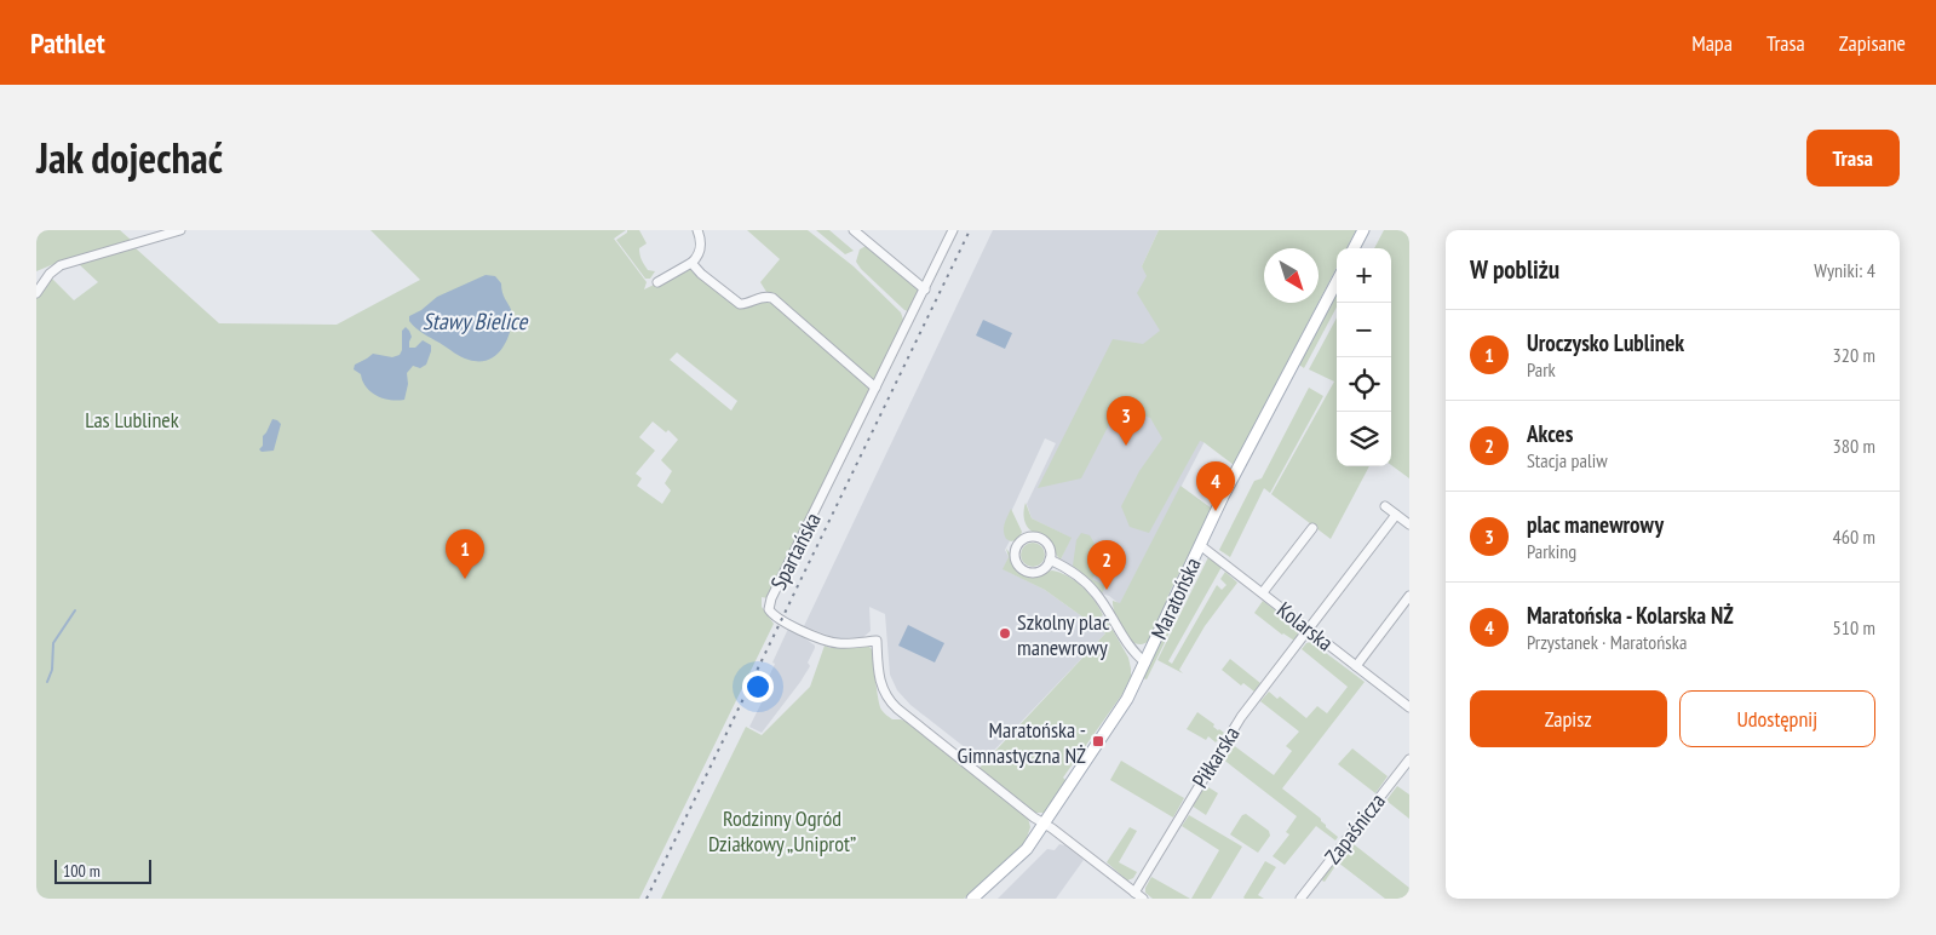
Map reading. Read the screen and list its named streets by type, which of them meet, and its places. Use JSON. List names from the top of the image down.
{
  "streets": {
    "main road": ["Maratońska"],
    "street": [
      "Spartańska",
      "Kolarska",
      "Piłkarska",
      "Zapaśnicza"
    ]
  },
  "crossings": [
    ["Spartańska", "Maratońska"],
    ["Maratońska", "Kolarska"],
    ["Kolarska", "Piłkarska"]
  ],
  "water": ["Stawy Bielice"],
  "parks": ["Las Lublinek", "Rodzinny Ogród Działkowy „Uniprot”"],
  "places": {
    "other": ["Szkolny plac manewrowy"],
    "transit": ["Maratońska - Gimnastyczna NŻ"]
  },
  "scale_bar": "100 m",
  "north": "bottom right",
  "page": {
    "header": "Pathlet",
    "nav": ["Mapa", "Trasa", "Zapisane"],
    "title": "Jak dojechać",
    "buttons": [
      "Trasa",
      ["Zapisz", "Udostępnij"]
    ],
    "heading": ["W pobliżu", "Wyniki: 4"],
    "map_buttons": ["+", "−"],
    "list": [
      {
        "mark": "1",
        "name": "Uroczysko Lublinek",
        "note": "Park",
        "value": "320 m"
      },
      {
        "mark": "2",
        "name": "Akces",
        "note": "Stacja paliw",
        "value": "380 m"
      },
      {
        "mark": "3",
        "name": "plac manewrowy",
        "note": "Parking",
        "value": "460 m"
      },
      {
        "mark": "4",
        "name": "Maratońska - Kolarska NŻ",
        "note": "Przystanek · Maratońska",
        "value": "510 m"
      }
    ],
    "pins": [
      "3",
      "4",
      "1",
      "2"
    ],
    "scale": "100 m"
  }
}
